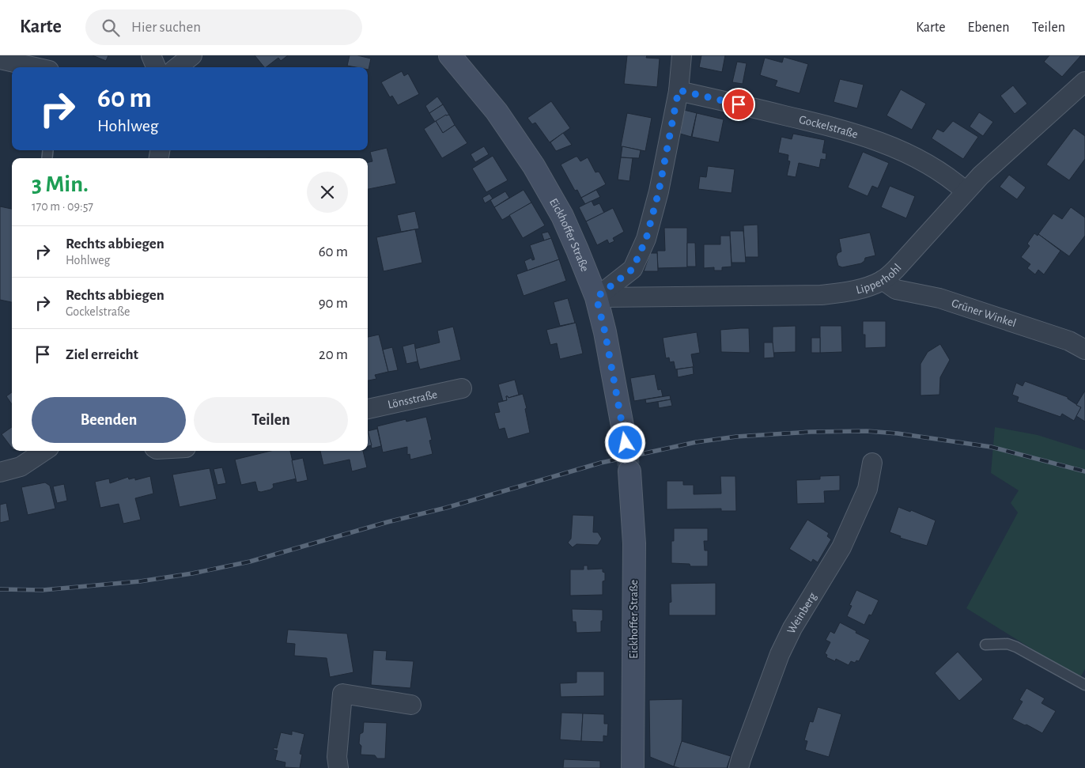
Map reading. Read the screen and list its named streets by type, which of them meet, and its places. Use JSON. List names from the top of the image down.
{
  "streets": {
    "main road": ["Eickhoffer Straße"],
    "street": [
      "Gockelstraße",
      "Lipperhohl",
      "Grüner Winkel",
      "Lönsstraße",
      "Weinberg"
    ]
  },
  "crossings": [
    ["Gockelstraße", "Lipperhohl"],
    ["Eickhoffer Straße", "Lipperhohl"],
    ["Lipperhohl", "Grüner Winkel"]
  ],
  "page": {
    "header": "Karte",
    "search": "Hier suchen",
    "nav": ["Karte", "Ebenen", "Teilen"],
    "turn": ["60 m", "Hohlweg"],
    "heading": ["3 Min.", "170 m · 09:57"],
    "list": [
      {
        "name": "Rechts abbiegen",
        "note": "Hohlweg",
        "value": "60 m"
      },
      {
        "name": "Rechts abbiegen",
        "note": "Gockelstraße",
        "value": "90 m"
      },
      {
        "name": "Ziel erreicht",
        "value": "20 m"
      }
    ],
    "buttons": ["Beenden", "Teilen"]
  }
}
